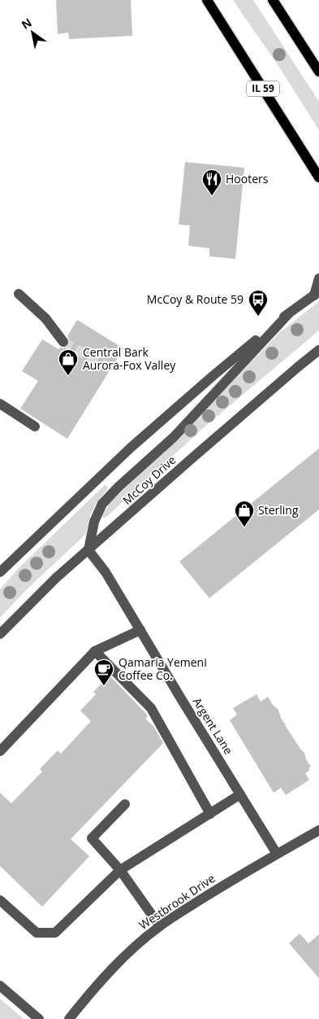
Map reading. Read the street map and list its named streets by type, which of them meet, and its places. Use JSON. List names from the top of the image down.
{
  "streets": {
    "main road": ["IL 59"],
    "street": ["McCoy Drive", "Argent Lane", "Westbrook Drive"]
  },
  "crossings": [
    ["McCoy Drive", "Argent Lane"],
    ["Argent Lane", "Westbrook Drive"]
  ],
  "places": {
    "restaurant": ["Hooters"],
    "bus stop": ["McCoy & Route 59"],
    "shop": ["Central Bark Aurora-Fox Valley", "Sterling"],
    "cafe": ["Qamaria Yemeni Coffee Co."]
  },
  "north": "top left"
}
